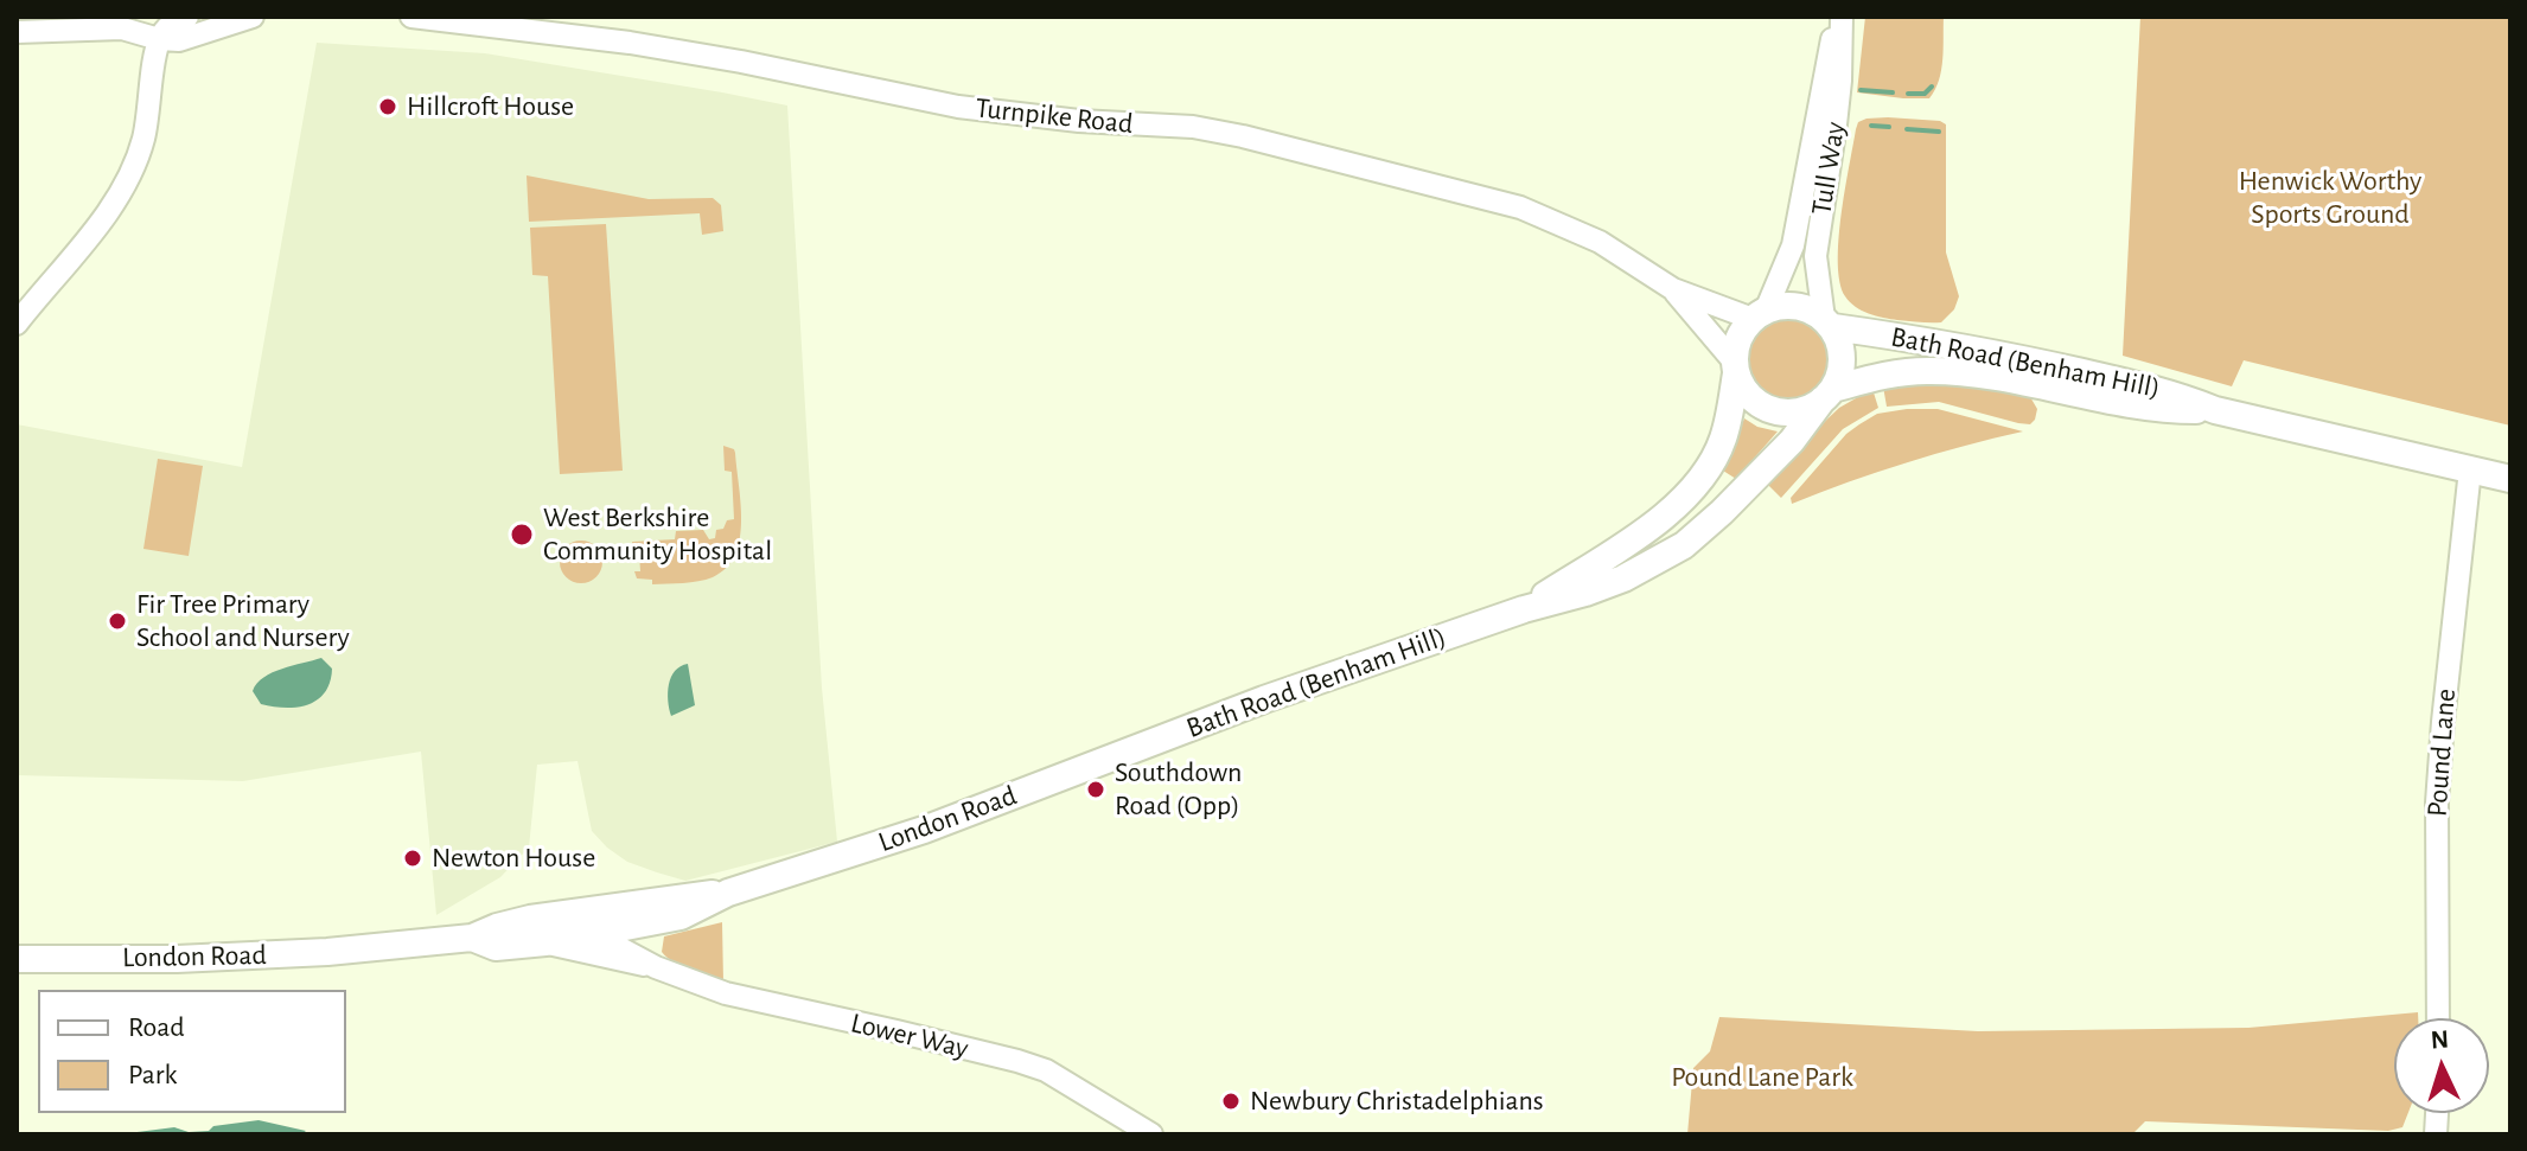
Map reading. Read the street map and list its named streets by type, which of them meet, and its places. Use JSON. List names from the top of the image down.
{
  "streets": {
    "main road": ["Bath Road (Benham Hill)", "London Road"],
    "street": [
      "Turnpike Road",
      "Tull Way",
      "Pound Lane",
      "Lower Way"
    ]
  },
  "crossings": [
    ["Turnpike Road", "Tull Way"],
    ["Turnpike Road", "Bath Road (Benham Hill)"],
    ["Tull Way", "Bath Road (Benham Hill)"],
    ["Bath Road (Benham Hill)", "Pound Lane"],
    ["Bath Road (Benham Hill)", "London Road"],
    ["London Road", "Lower Way"]
  ],
  "parks": ["Henwick Worthy Sports Ground", "Pound Lane Park"],
  "places": [
    "Hillcroft House",
    "West Berkshire Community Hospital",
    "Fir Tree Primary School and Nursery",
    "Southdown Road (Opp)",
    "Newton House",
    "Newbury Christadelphians"
  ],
  "legend": ["Road", "Park"],
  "north": "top"
}
